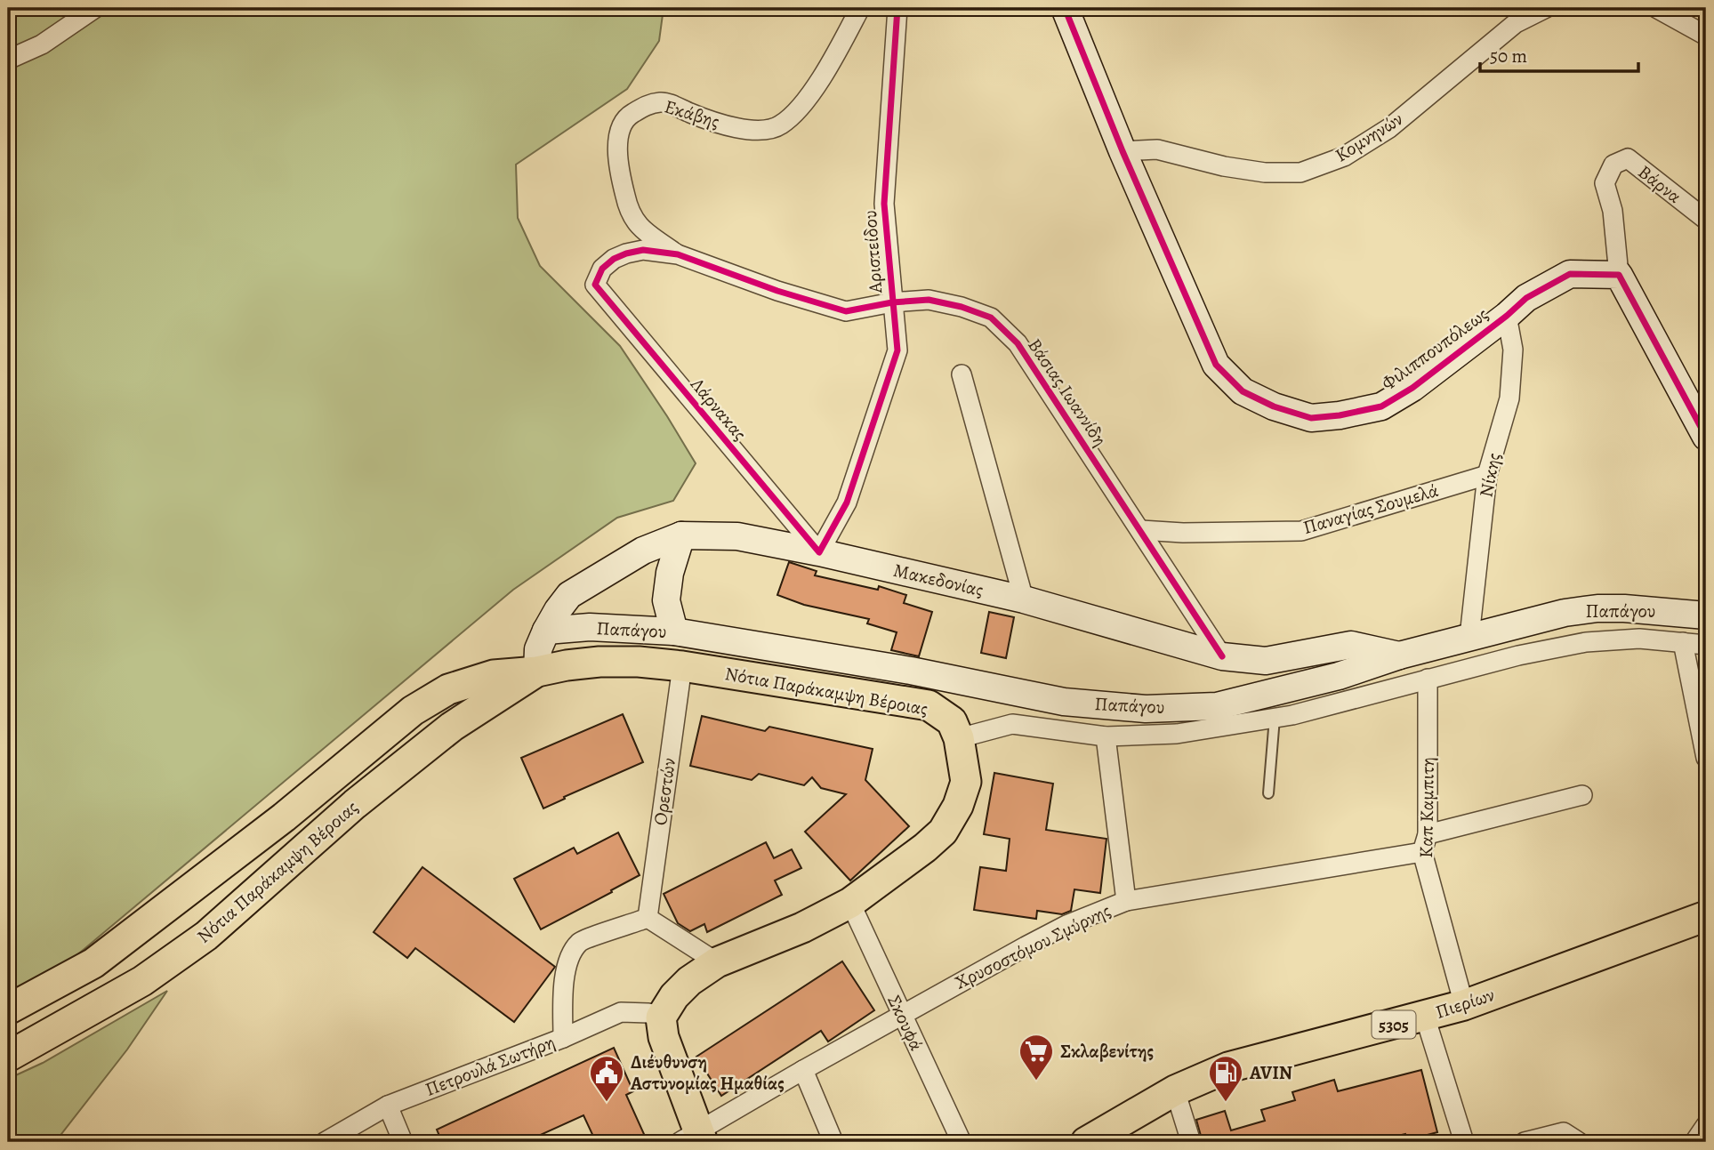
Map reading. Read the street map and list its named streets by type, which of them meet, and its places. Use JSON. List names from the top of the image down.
{
  "streets": {
    "main road": ["Νότια Παράκαμψη Βέροιας", "Πιερίων", "5305"],
    "street": [
      "Εκάβης",
      "Κομνηνών",
      "Βάρνα",
      "Αριστείδου",
      "Φιλιππουπόλεως",
      "Βάσιας Ιωαννίδη",
      "Λάρνακας",
      "Νίκης",
      "Παναγίας Σουμελά",
      "Μακεδονίας",
      "Παπάγου",
      "Ορεστών",
      "Καπ Καμπιτη",
      "Χρυσοστόμου Σμύρνης",
      "Σκουφά",
      "Πετρουλά Σωτήρη"
    ]
  },
  "crossings": [
    ["Εκάβης", "Βάσιας Ιωαννίδη"],
    ["Κομνηνών", "Φιλιππουπόλεως"],
    ["Βάρνα", "Φιλιππουπόλεως"],
    ["Αριστείδου", "Βάσιας Ιωαννίδη"],
    ["Αριστείδου", "Λάρνακας"],
    ["Αριστείδου", "Μακεδονίας"],
    ["Φιλιππουπόλεως", "Νίκης"],
    ["Βάσιας Ιωαννίδη", "Λάρνακας"],
    ["Βάσιας Ιωαννίδη", "Παναγίας Σουμελά"],
    ["Βάσιας Ιωαννίδη", "Μακεδονίας"],
    ["Λάρνακας", "Μακεδονίας"],
    ["Νίκης", "Παναγίας Σουμελά"],
    ["Νίκης", "Παπάγου"],
    ["Μακεδονίας", "Παπάγου"],
    ["Μακεδονίας", "Νότια Παράκαμψη Βέροιας"],
    ["Παπάγου", "Νότια Παράκαμψη Βέροιας"],
    ["Παπάγου", "Καπ Καμπιτη"],
    ["Νότια Παράκαμψη Βέροιας", "Ορεστών"],
    ["Νότια Παράκαμψη Βέροιας", "Σκουφά"],
    ["Νότια Παράκαμψη Βέροιας", "Πετρουλά Σωτήρη"],
    ["Καπ Καμπιτη", "Χρυσοστόμου Σμύρνης"],
    ["Καπ Καμπιτη", "Πιερίων"],
    ["Χρυσοστόμου Σμύρνης", "Σκουφά"]
  ],
  "places": {
    "supermarket": ["Σκλαβενίτης"],
    "public building": ["Διέυθυνση Αστυνομίας Ημαθίας"],
    "fuel station": ["AVIN"]
  },
  "scale_bar": "50 m"
}
